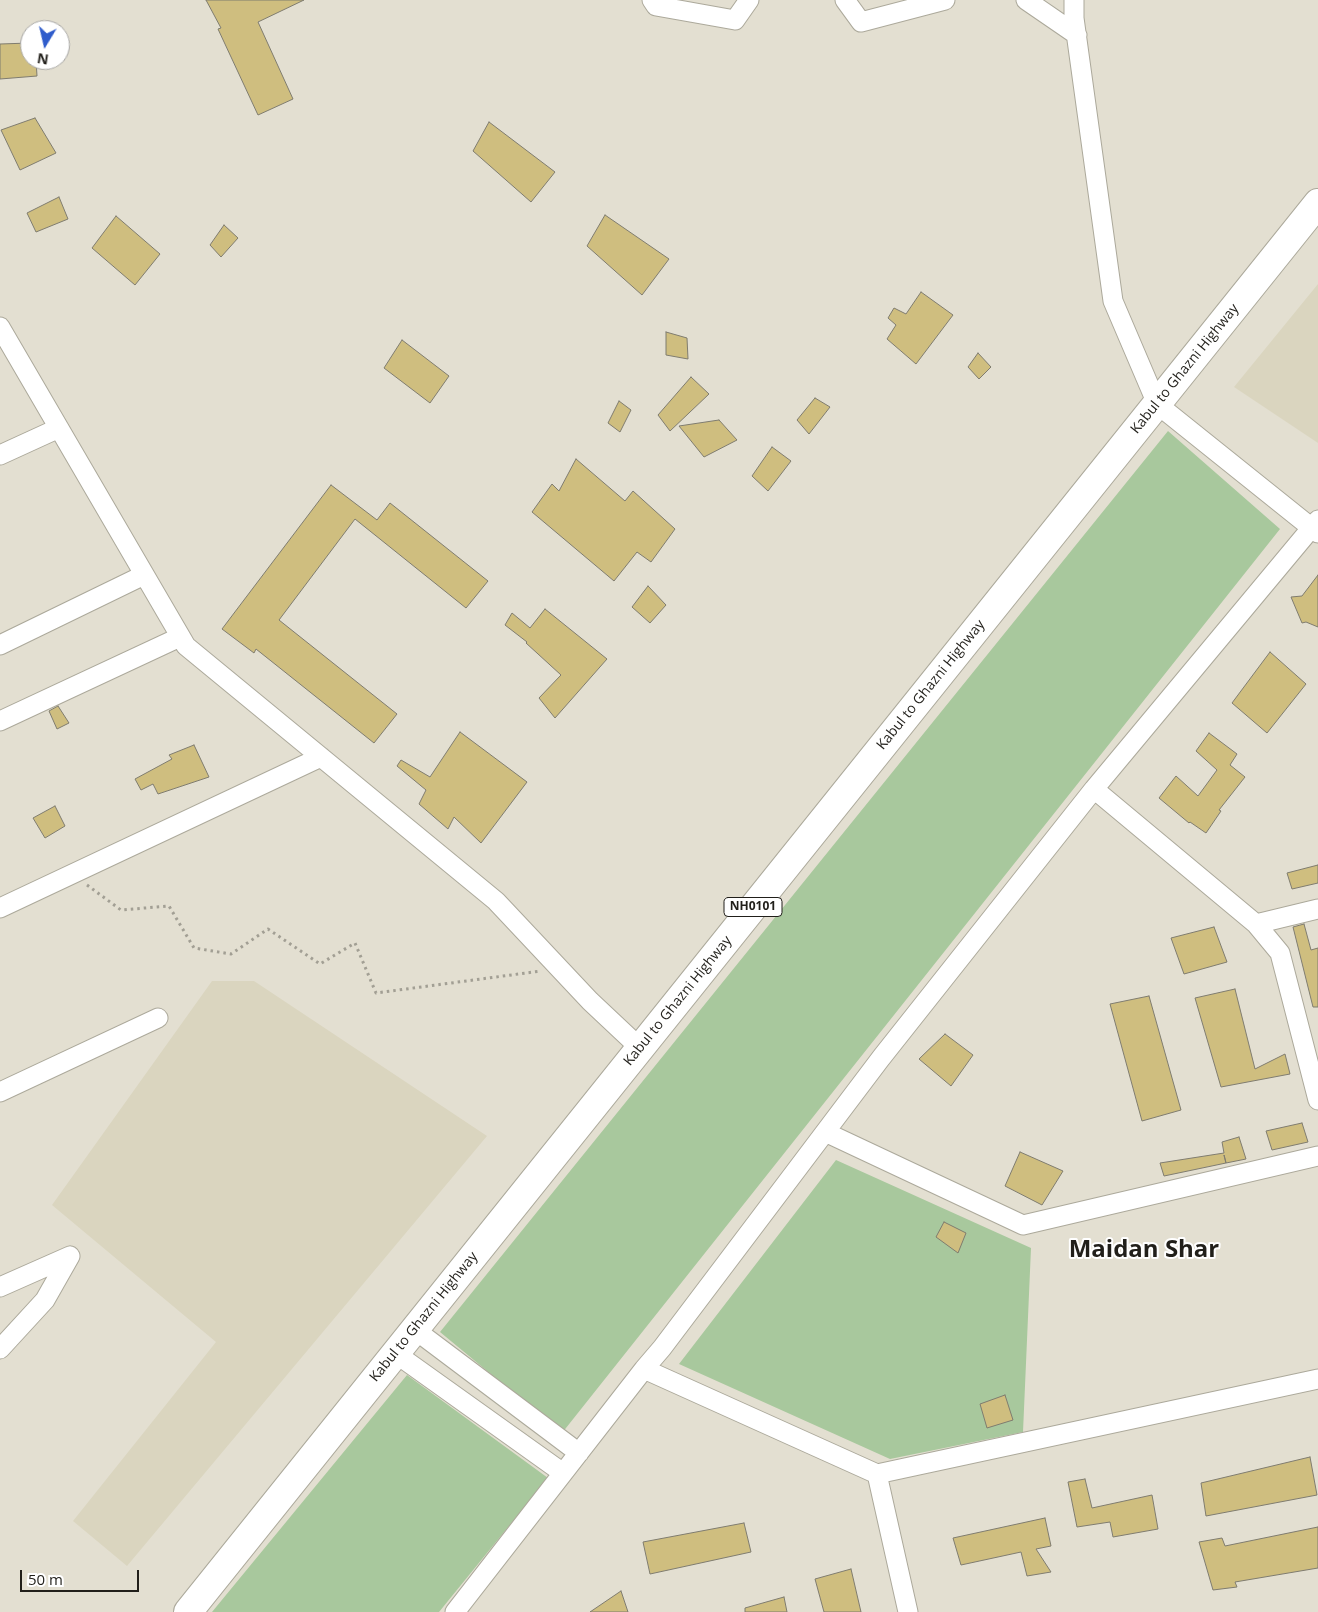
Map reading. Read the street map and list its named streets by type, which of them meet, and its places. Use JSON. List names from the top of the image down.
{
  "streets": {
    "highway": ["Kabul to Ghazni Highway", "NH0101"]
  },
  "districts": ["Maidan Shar"],
  "scale_bar": "50 m",
  "north": "bottom"
}
